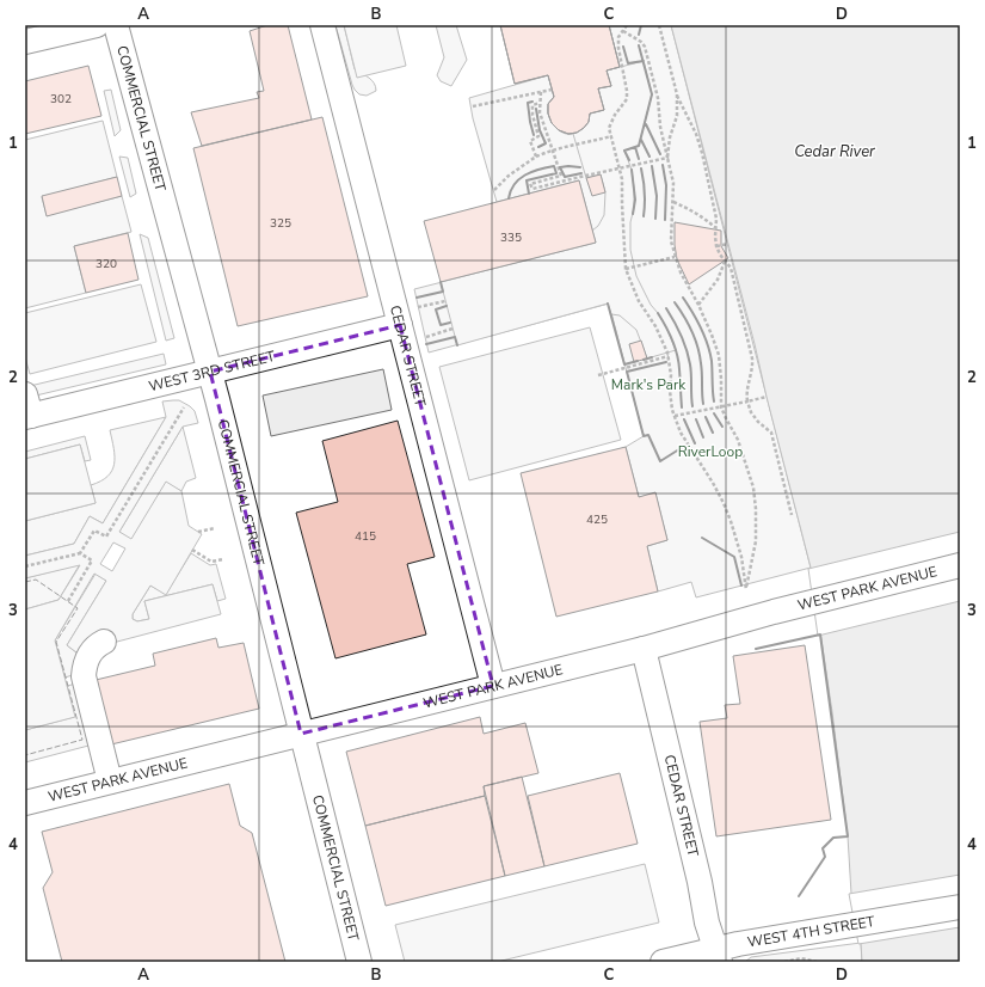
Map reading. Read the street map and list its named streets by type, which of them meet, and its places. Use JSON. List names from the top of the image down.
{
  "streets": {
    "street": [
      "COMMERCIAL STREET",
      "CEDAR STREET",
      "WEST 3RD STREET",
      "WEST PARK AVENUE",
      "WEST 4TH STREET"
    ]
  },
  "crossings": [
    ["COMMERCIAL STREET", "WEST 3RD STREET"],
    ["COMMERCIAL STREET", "WEST PARK AVENUE"],
    ["CEDAR STREET", "WEST 3RD STREET"],
    ["CEDAR STREET", "WEST PARK AVENUE"],
    ["CEDAR STREET", "WEST 4TH STREET"]
  ],
  "water": ["Cedar River"],
  "parks": ["Mark's Park", "RiverLoop"],
  "house_numbers": [
    "302",
    "325",
    "335",
    "320",
    "425",
    "415"
  ],
  "grid": {
    "columns": [
      "A",
      "B",
      "C",
      "D"
    ],
    "rows": [
      "1",
      "2",
      "3",
      "4"
    ]
  }
}
